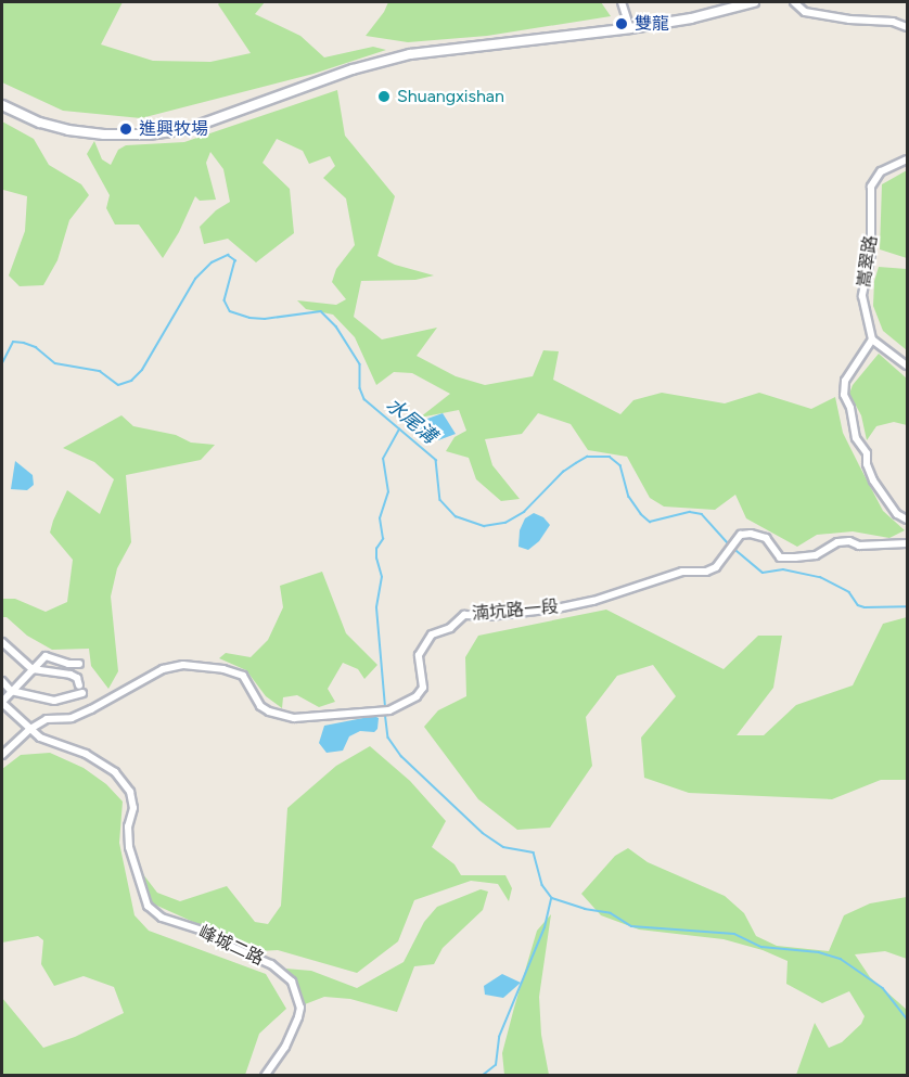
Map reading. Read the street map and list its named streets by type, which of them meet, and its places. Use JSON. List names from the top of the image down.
{
  "streets": {
    "street": ["嵩翠路", "湳坑路一段", "峰城二路"]
  },
  "crossings": [
    ["湳坑路一段", "峰城二路"]
  ],
  "water": ["水尾溝"],
  "places": ["雙龍", "Shuangxishan", "進興牧場"]
}
